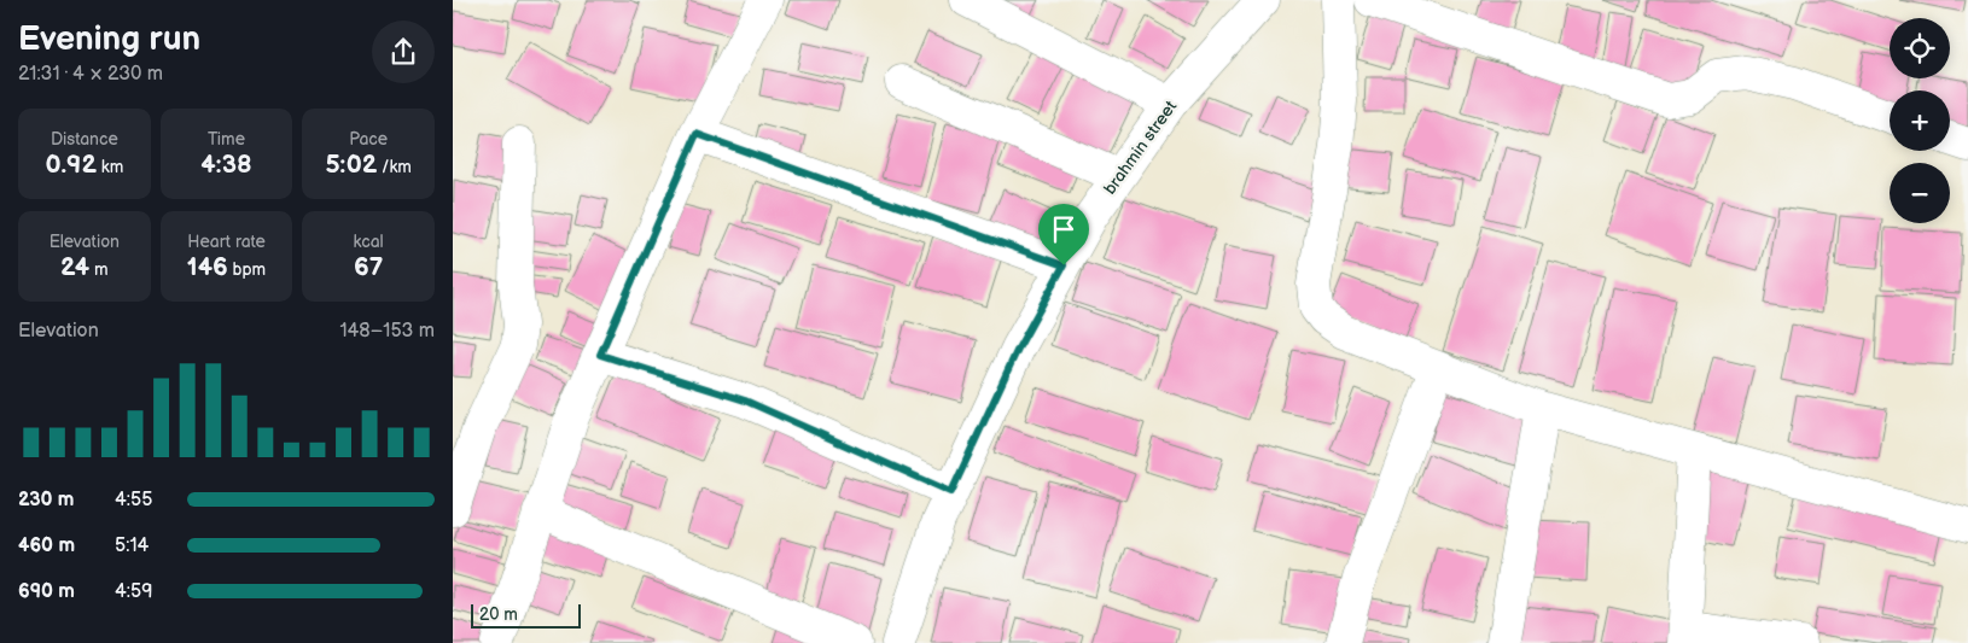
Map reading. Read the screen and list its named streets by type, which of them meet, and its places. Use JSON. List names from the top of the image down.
{
  "streets": {
    "street": ["brahmin street"]
  },
  "scale_bar": "20 m",
  "page": {
    "heading": ["Evening run", "21:31 · 4 × 230 m"],
    "map_buttons": ["+", "−"],
    "stats": [
      ["Distance", "0.92 km"],
      ["Time", "4:38"],
      ["Pace", "5:02 /km"],
      ["Elevation", "24 m"],
      ["Heart rate", "146 bpm"],
      ["kcal", "67"]
    ],
    "chart": ["Elevation", "148–153 m"],
    "list": [
      {
        "name": "230 m",
        "note": "4:55"
      },
      {
        "name": "460 m",
        "note": "5:14"
      },
      {
        "name": "690 m",
        "note": "4:59"
      }
    ],
    "scale": "20 m"
  }
}
